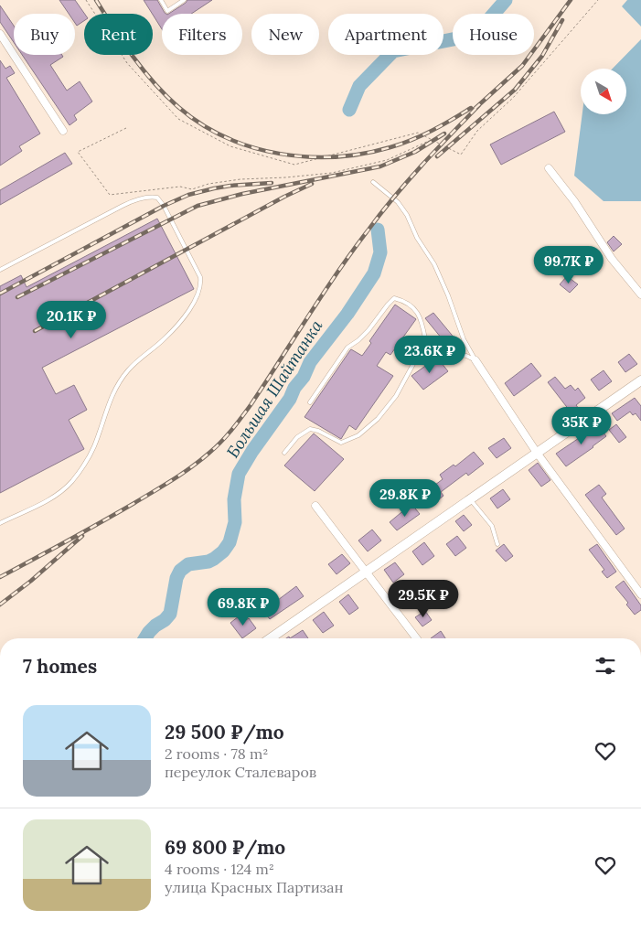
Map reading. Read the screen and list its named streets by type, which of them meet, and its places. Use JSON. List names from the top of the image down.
{
  "water": ["Большая Шайтанка"],
  "north": "bottom right",
  "page": {
    "chip": [
      "Buy",
      "Rent",
      "Filters",
      "New",
      "Apartment",
      "House"
    ],
    "price": [
      "99.7K ₽",
      "20.1K ₽",
      "23.6K ₽",
      "35K ₽",
      "29.8K ₽",
      "29.5K ₽",
      "69.8K ₽"
    ],
    "heading": "7 homes",
    "list": [
      {
        "name": "29 500 ₽/mo",
        "note": "2 rooms · 78 m² · переулок Сталеваров"
      },
      {
        "name": "69 800 ₽/mo",
        "note": "4 rooms · 124 m² · улица Красных Партизан"
      }
    ]
  }
}
